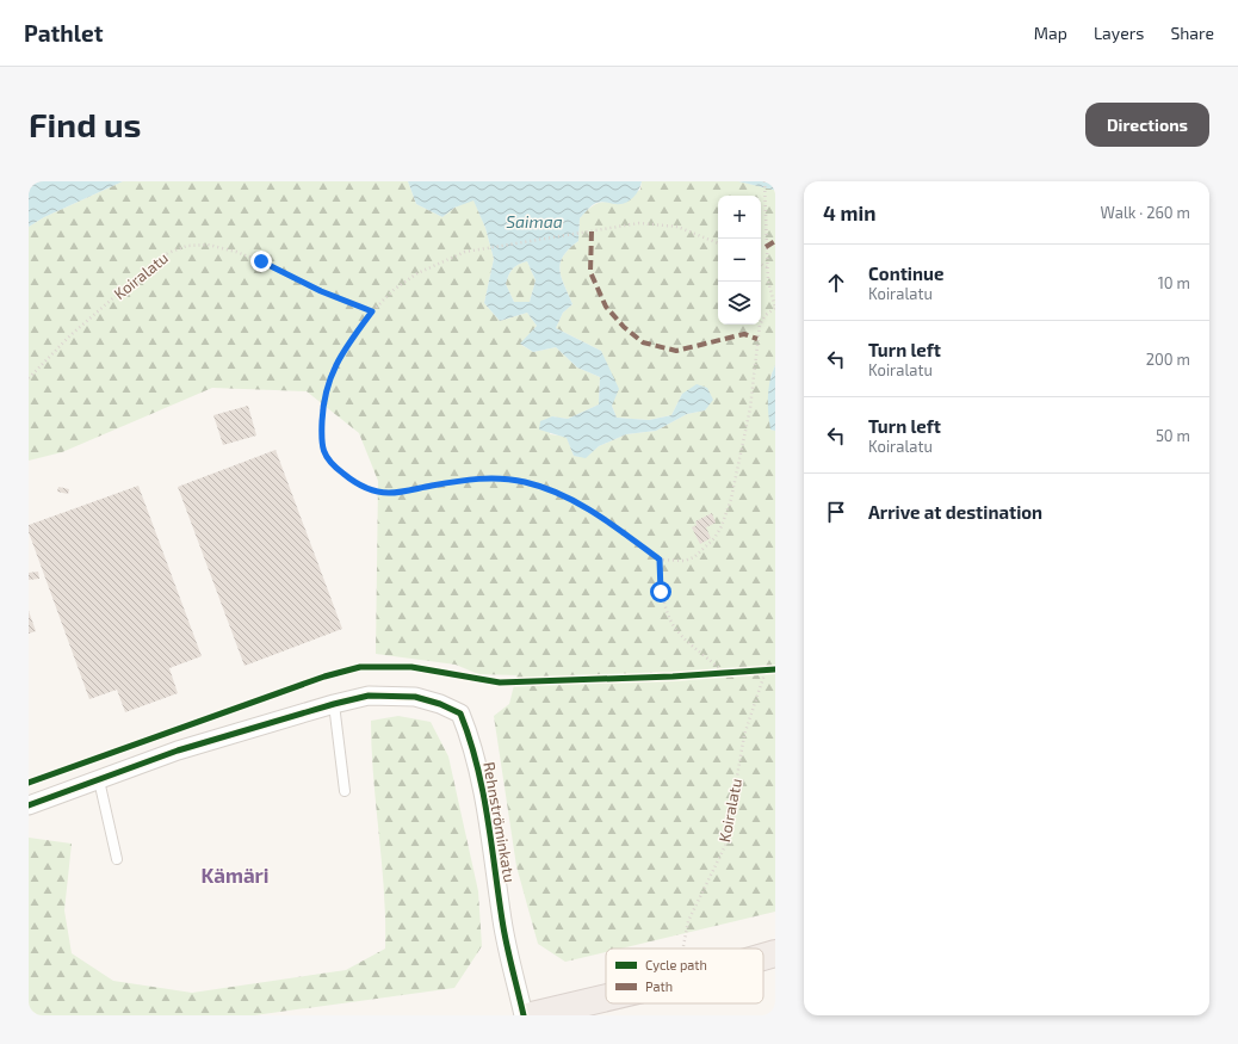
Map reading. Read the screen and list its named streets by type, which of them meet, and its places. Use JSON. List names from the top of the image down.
{
  "streets": {
    "street": ["Rehnströminkatu"],
    "path": ["Koiralatu"]
  },
  "districts": ["Kämäri"],
  "water": ["Saimaa"],
  "legend": ["Cycle path", "Path"],
  "page": {
    "header": "Pathlet",
    "nav": ["Map", "Layers", "Share"],
    "buttons": "Directions",
    "title": "Find us",
    "heading": ["4 min", "Walk · 260 m"],
    "map_buttons": ["+", "−"],
    "list": [
      ["Continue", "Koiralatu", "10 m"],
      ["Turn left", "Koiralatu", "200 m"],
      ["Turn left", "Koiralatu", "50 m"],
      "Arrive at destination"
    ]
  }
}
